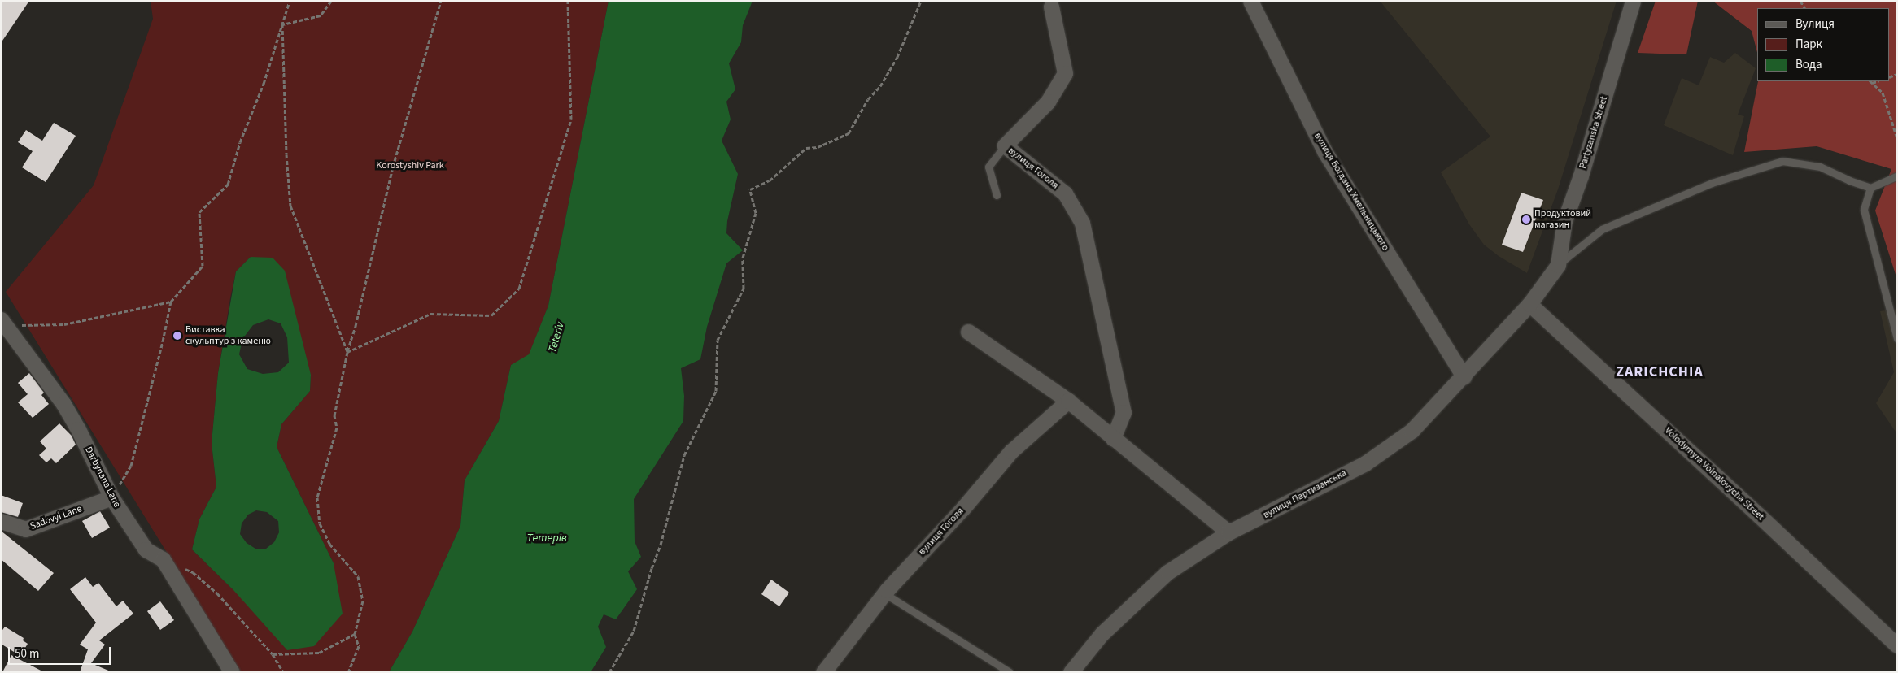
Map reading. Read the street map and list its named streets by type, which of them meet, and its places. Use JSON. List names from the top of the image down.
{
  "streets": {
    "street": [
      "Partyzanska Street",
      "вулиця Гоголя",
      "вулиця Богдана Хмельницького",
      "Volodymyra Voinalovycha Street",
      "Darbynana Lane",
      "вулиця Партизанська",
      "Sadovyi Lane"
    ]
  },
  "crossings": [
    ["Partyzanska Street", "вулиця Партизанська"],
    ["вулиця Богдана Хмельницького", "вулиця Партизанська"],
    ["Volodymyra Voinalovycha Street", "вулиця Партизанська"],
    ["Darbynana Lane", "Sadovyi Lane"]
  ],
  "districts": ["ZARICHCHIA"],
  "water": ["Teteriv", "Тетерів"],
  "parks": ["Korostyshiv Park"],
  "places": ["Продуктовий магазин", "Виставка скульптур з каменю"],
  "legend": ["Вулиця", "Парк", "Вода"],
  "scale_bar": "50 m"
}
